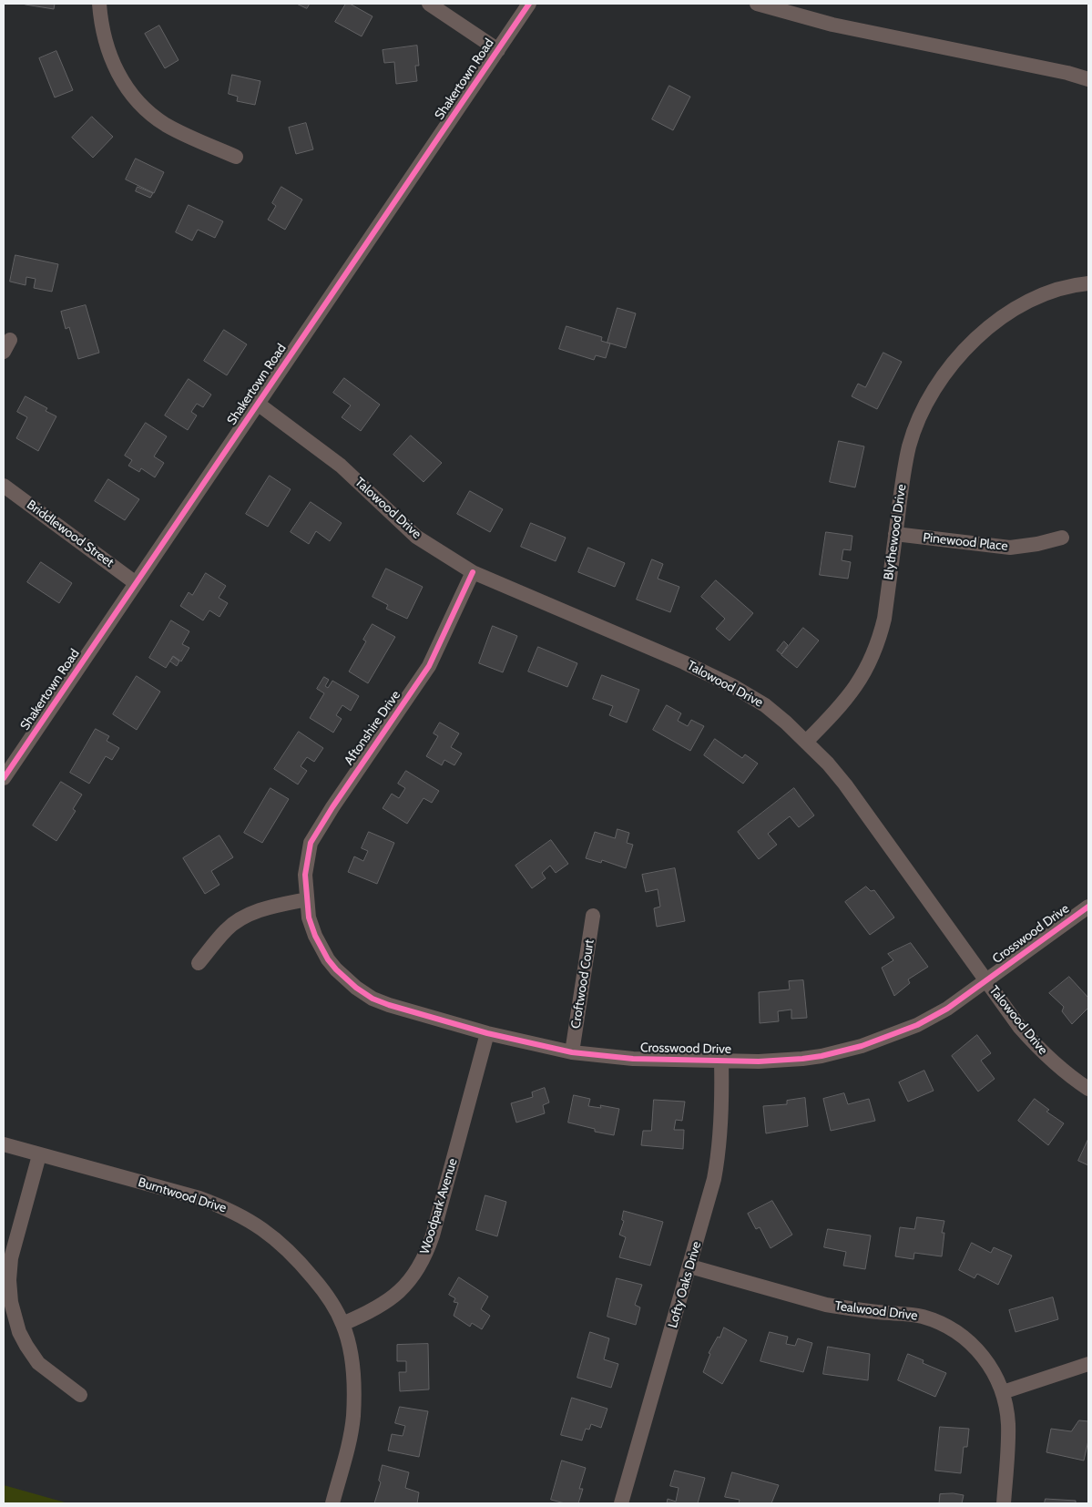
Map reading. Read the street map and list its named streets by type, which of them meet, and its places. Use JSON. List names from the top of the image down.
{
  "streets": {
    "street": [
      "Shakertown Road",
      "Talowood Drive",
      "Blythewood Drive",
      "Briddlewood Street",
      "Pinewood Place",
      "Aftonshire Drive",
      "Crosswood Drive",
      "Croftwood Court",
      "Burntwood Drive",
      "Woodpark Avenue",
      "Lofty Oaks Drive",
      "Tealwood Drive"
    ]
  },
  "crossings": [
    ["Shakertown Road", "Talowood Drive"],
    ["Shakertown Road", "Briddlewood Street"],
    ["Talowood Drive", "Blythewood Drive"],
    ["Talowood Drive", "Aftonshire Drive"],
    ["Talowood Drive", "Crosswood Drive"],
    ["Blythewood Drive", "Pinewood Place"],
    ["Aftonshire Drive", "Crosswood Drive"],
    ["Crosswood Drive", "Croftwood Court"],
    ["Crosswood Drive", "Woodpark Avenue"],
    ["Crosswood Drive", "Lofty Oaks Drive"],
    ["Burntwood Drive", "Woodpark Avenue"],
    ["Lofty Oaks Drive", "Tealwood Drive"]
  ]
}
